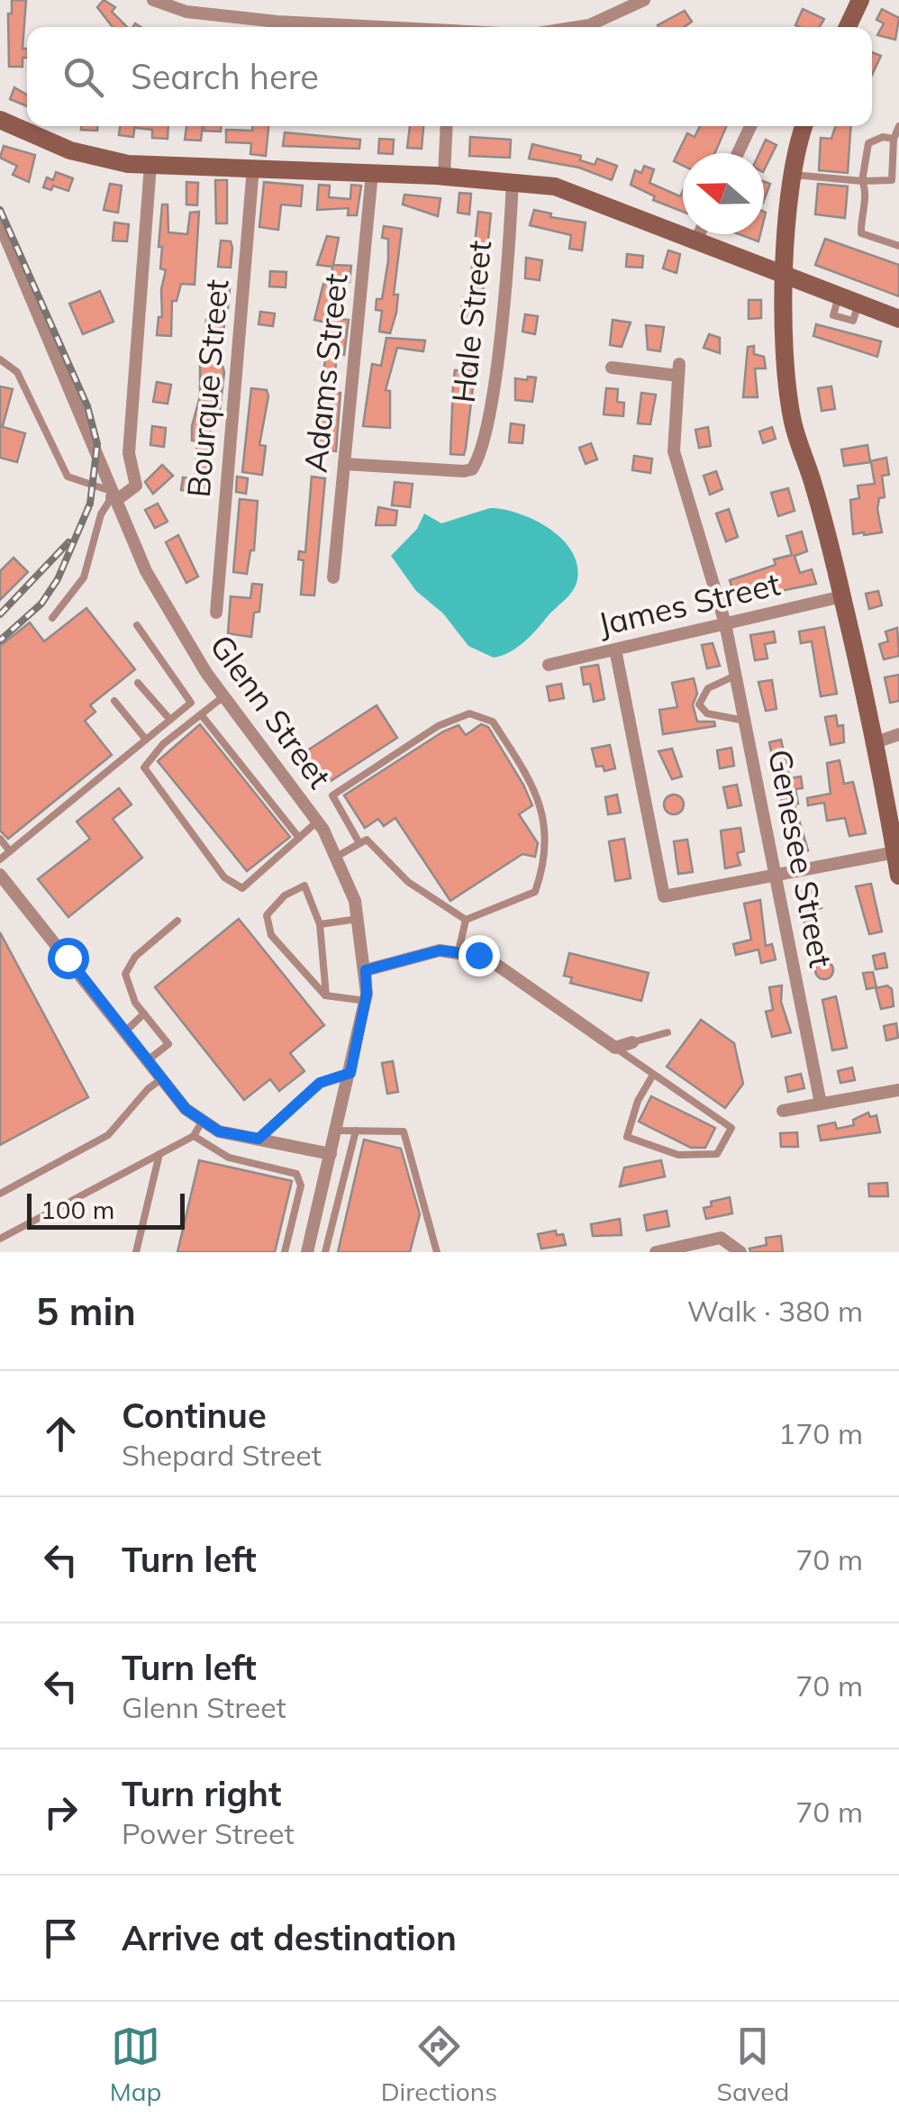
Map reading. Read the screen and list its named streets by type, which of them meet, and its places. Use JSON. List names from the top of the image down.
{
  "streets": {
    "street": [
      "Hale Street",
      "Adams Street",
      "Bourque Street",
      "James Street",
      "Glenn Street",
      "Genesee Street"
    ]
  },
  "crossings": [
    ["Hale Street", "Adams Street"],
    ["James Street", "Genesee Street"]
  ],
  "scale_bar": "100 m",
  "north": "left",
  "page": {
    "search": "Search here",
    "scale": "100 m",
    "heading": ["5 min", "Walk · 380 m"],
    "list": [
      ["Continue", "Shepard Street", "170 m"],
      ["Turn left", "70 m"],
      ["Turn left", "Glenn Street", "70 m"],
      ["Turn right", "Power Street", "70 m"],
      "Arrive at destination"
    ],
    "nav": ["Map", "Directions", "Saved"]
  }
}
